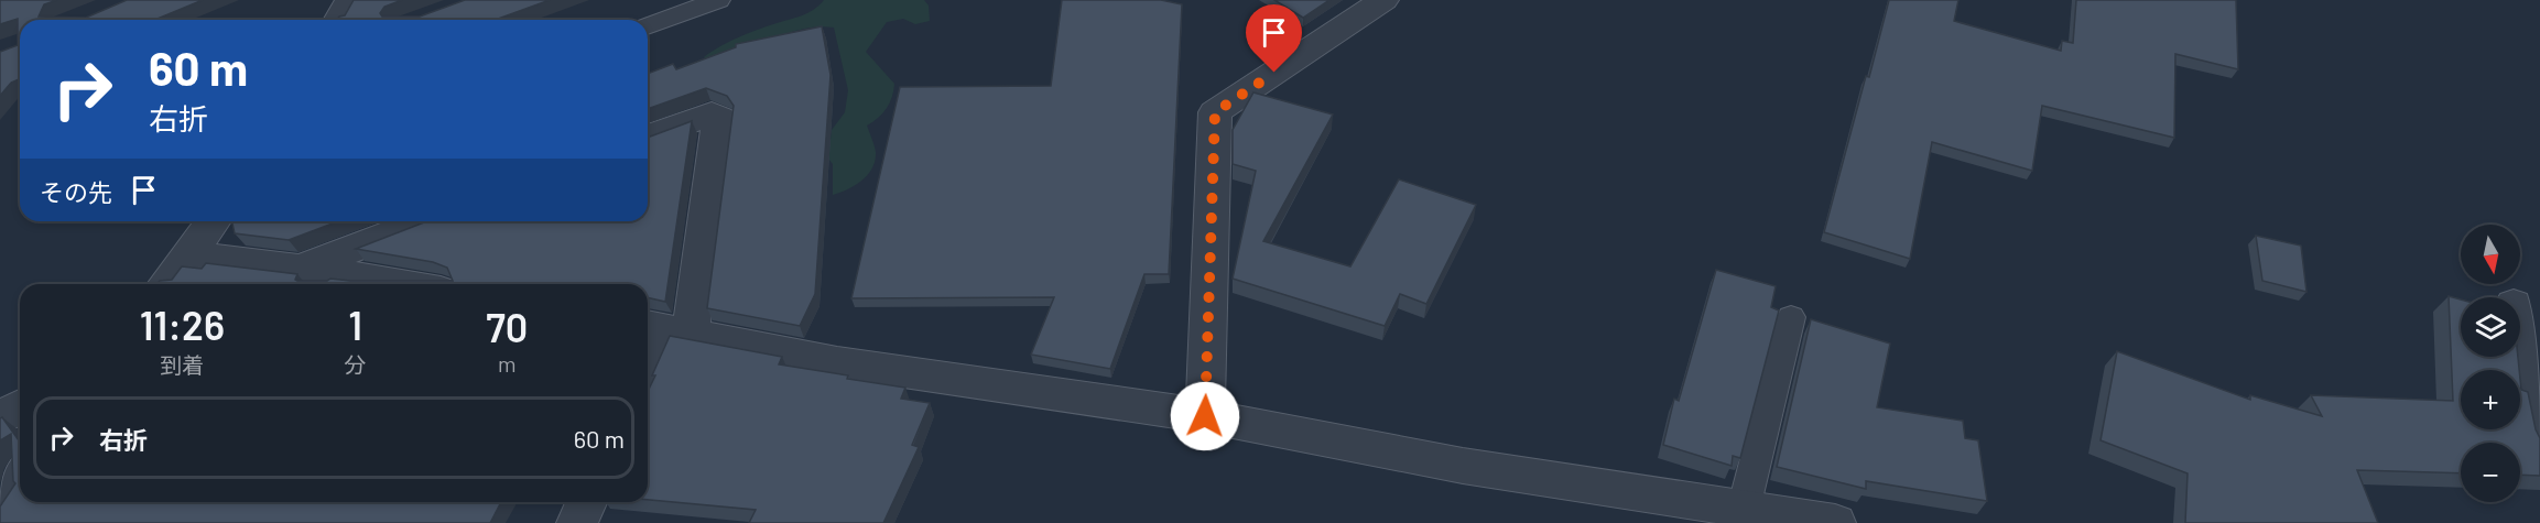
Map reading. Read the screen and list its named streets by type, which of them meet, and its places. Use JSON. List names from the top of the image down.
{
  "north": "bottom",
  "page": {
    "turn": ["60 m", "右折"],
    "then": "その先",
    "map_buttons": ["+", "−"],
    "eta": [
      "11:26",
      "到着",
      "1",
      "分",
      "70",
      "m"
    ],
    "list": [
      {
        "name": "右折",
        "value": "60 m"
      }
    ]
  }
}
